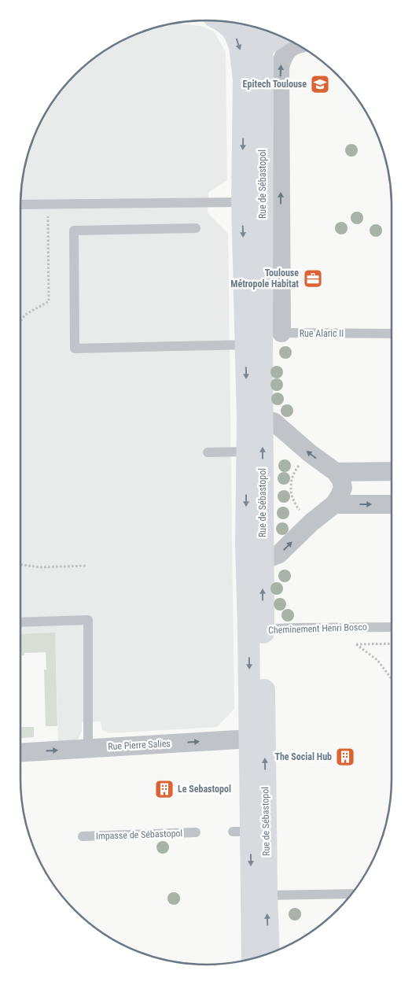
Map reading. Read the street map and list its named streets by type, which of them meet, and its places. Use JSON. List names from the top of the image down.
{
  "streets": {
    "street": ["Rue de Sébastopol", "Cheminement Henri Bosco", "Rue Pierre Salies"],
    "lane": ["Rue Alaric II", "Impasse de Sébastopol"]
  },
  "crossings": [
    ["Rue de Sébastopol", "Rue Alaric II"],
    ["Rue de Sébastopol", "Cheminement Henri Bosco"],
    ["Rue de Sébastopol", "Rue Pierre Salies"]
  ],
  "one_way": ["Rue Pierre Salies"],
  "places": {
    "school or university": ["Epitech Toulouse"],
    "office": ["Toulouse Métropole Habitat"],
    "building": ["The Social Hub", "Le Sebastopol"]
  }
}
